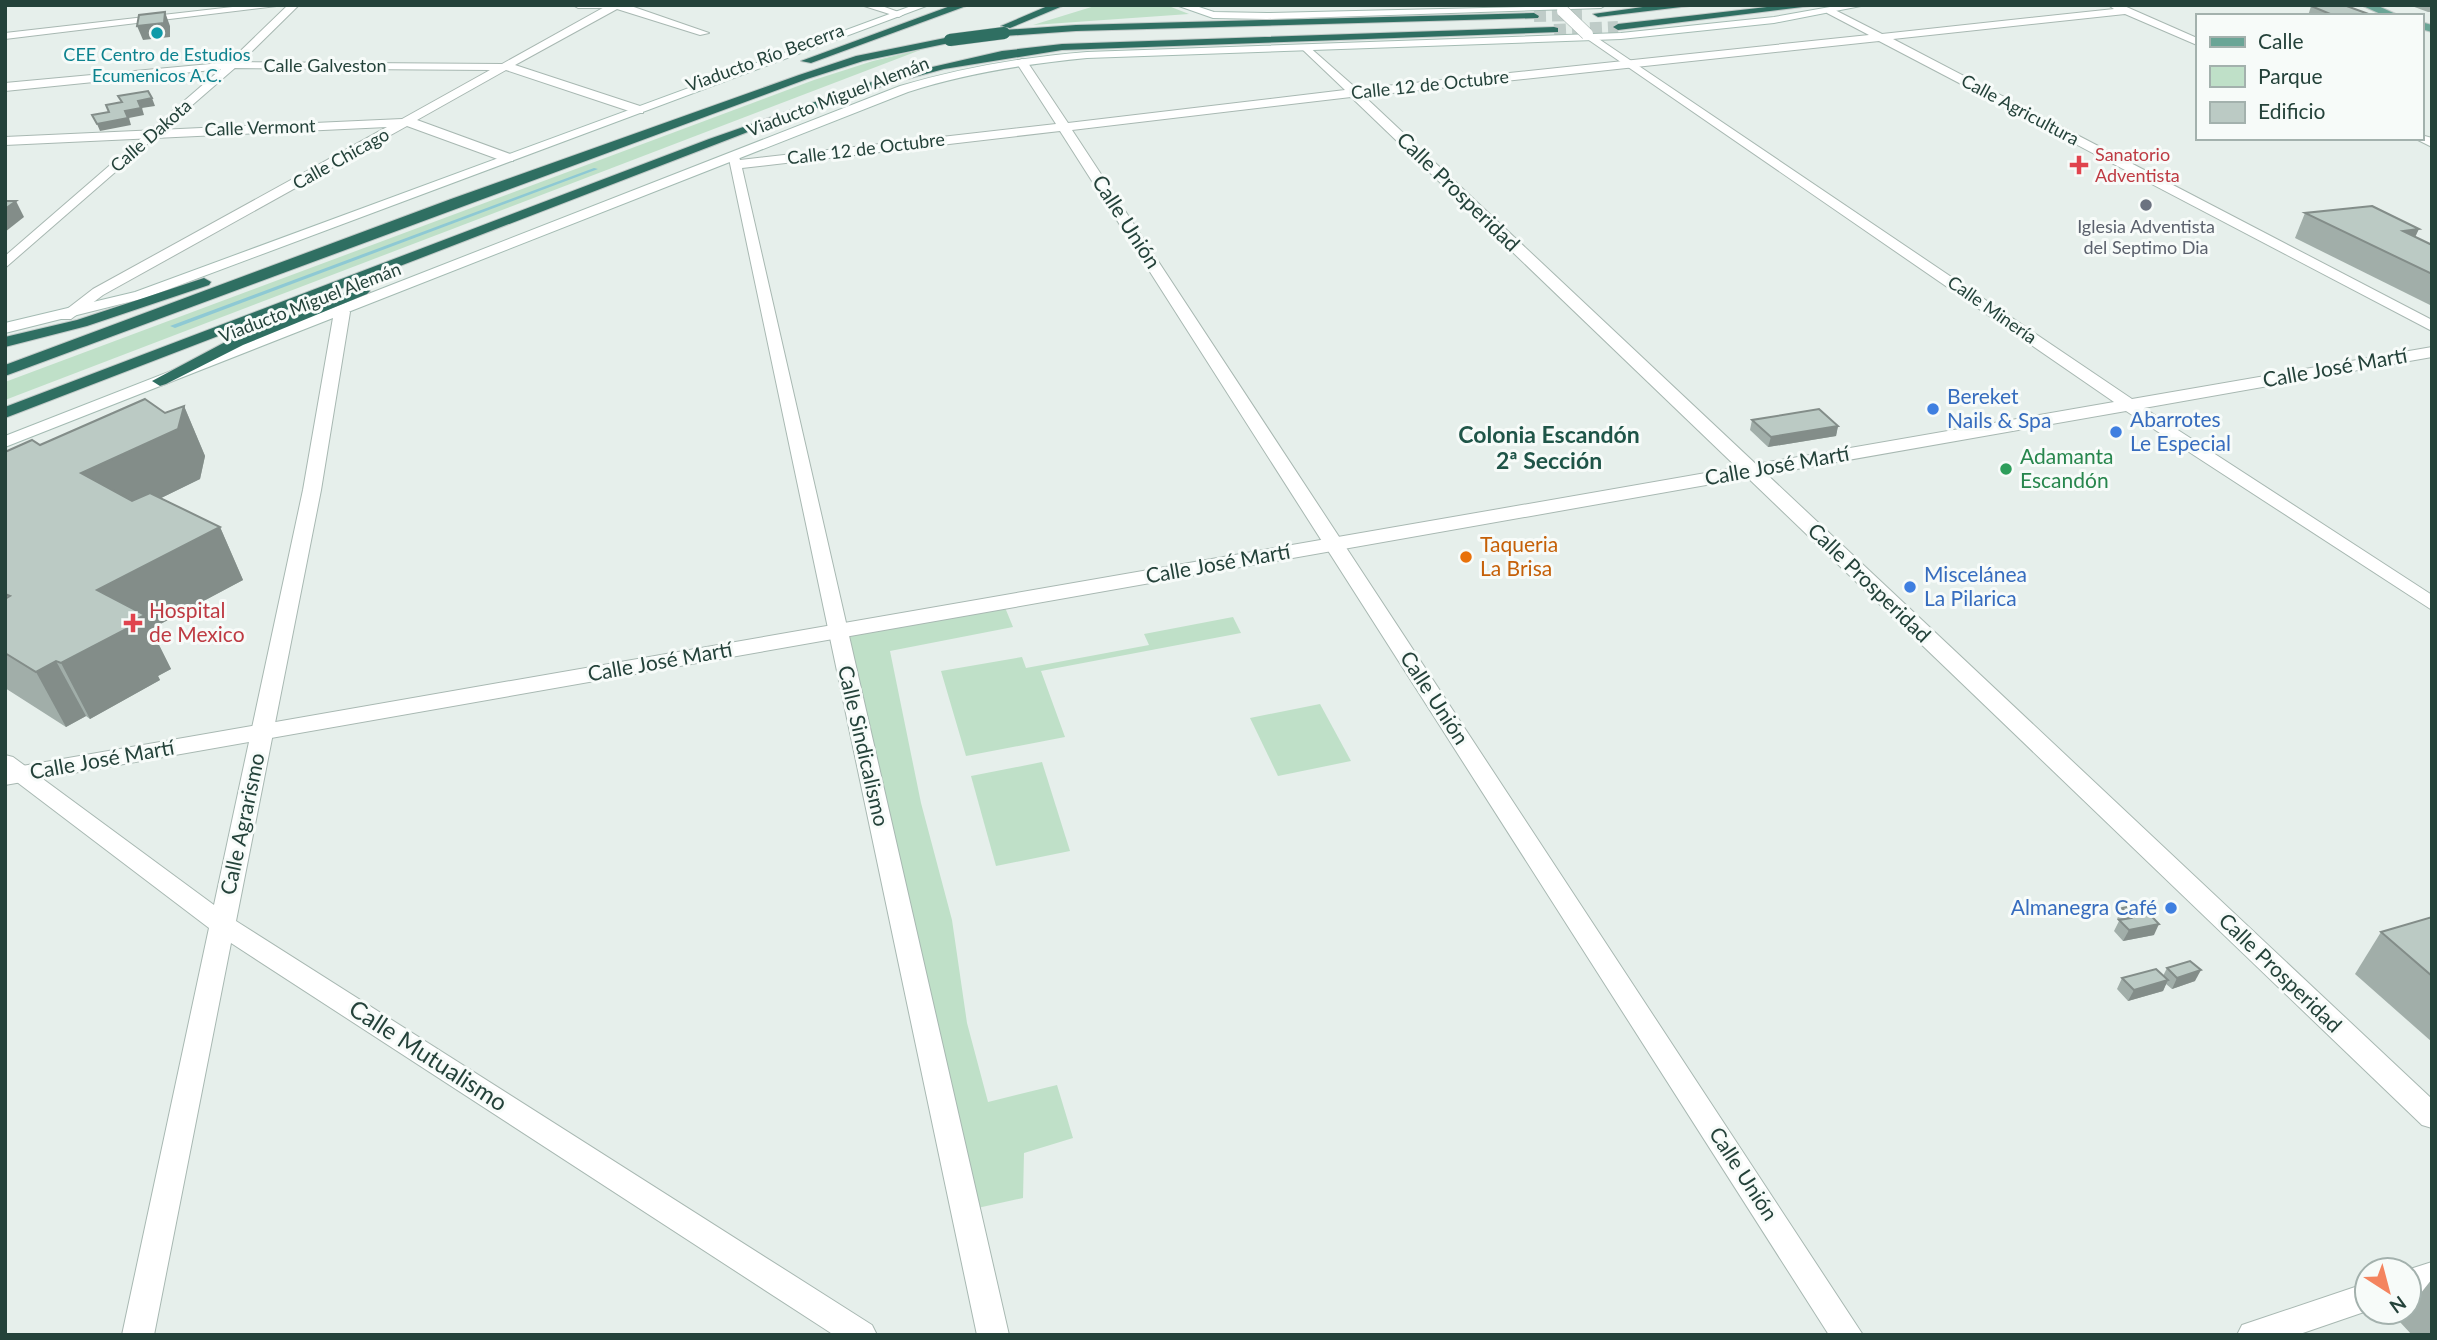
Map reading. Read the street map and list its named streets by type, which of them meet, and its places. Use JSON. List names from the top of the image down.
{
  "streets": {
    "highway": ["Viaducto Río Becerra", "Viaducto Miguel Alemán"],
    "street": [
      "Calle Galveston",
      "Calle 12 de Octubre",
      "Calle Agricultura",
      "Calle Vermont",
      "Calle Dakota",
      "Calle Chicago",
      "Calle Prosperidad",
      "Calle Unión",
      "Calle Minería",
      "Calle José Martí",
      "Calle Sindicalismo",
      "Calle Agrarismo",
      "Calle Mutualismo"
    ]
  },
  "crossings": [
    ["Viaducto Río Becerra", "Viaducto Miguel Alemán"],
    ["Calle Galveston", "Calle Dakota"],
    ["Calle Galveston", "Calle Chicago"],
    ["Calle 12 de Octubre", "Viaducto Miguel Alemán"],
    ["Calle 12 de Octubre", "Calle Agricultura"],
    ["Calle 12 de Octubre", "Calle Prosperidad"],
    ["Calle 12 de Octubre", "Calle Unión"],
    ["Calle 12 de Octubre", "Calle Minería"],
    ["Calle 12 de Octubre", "Calle Sindicalismo"],
    ["Viaducto Miguel Alemán", "Calle Agricultura"],
    ["Viaducto Miguel Alemán", "Calle Prosperidad"],
    ["Viaducto Miguel Alemán", "Calle Unión"],
    ["Viaducto Miguel Alemán", "Calle Minería"],
    ["Viaducto Miguel Alemán", "Calle Sindicalismo"],
    ["Viaducto Miguel Alemán", "Calle Agrarismo"],
    ["Calle Vermont", "Calle Dakota"],
    ["Calle Vermont", "Calle Chicago"],
    ["Calle Prosperidad", "Calle José Martí"],
    ["Calle Unión", "Calle José Martí"],
    ["Calle Minería", "Calle José Martí"],
    ["Calle José Martí", "Calle Sindicalismo"],
    ["Calle José Martí", "Calle Agrarismo"],
    ["Calle José Martí", "Calle Mutualismo"],
    ["Calle Agrarismo", "Calle Mutualismo"]
  ],
  "districts": ["Colonia Escandón 2ª Sección"],
  "places": {
    "other": [
      "CEE Centro de Estudios Ecumenicos A.C.",
      "Iglesia Adventista del Septimo Dia",
      "Bereket Nails & Spa",
      "Abarrotes Le Especial",
      "Adamanta Escandón",
      "Taqueria La Brisa",
      "Miscelánea La Pilarica",
      "Almanegra Café"
    ],
    "health": ["Sanatorio Adventista", "Hospital de Mexico"]
  },
  "legend": ["Calle", "Parque", "Edificio"],
  "north": "bottom right"
}
